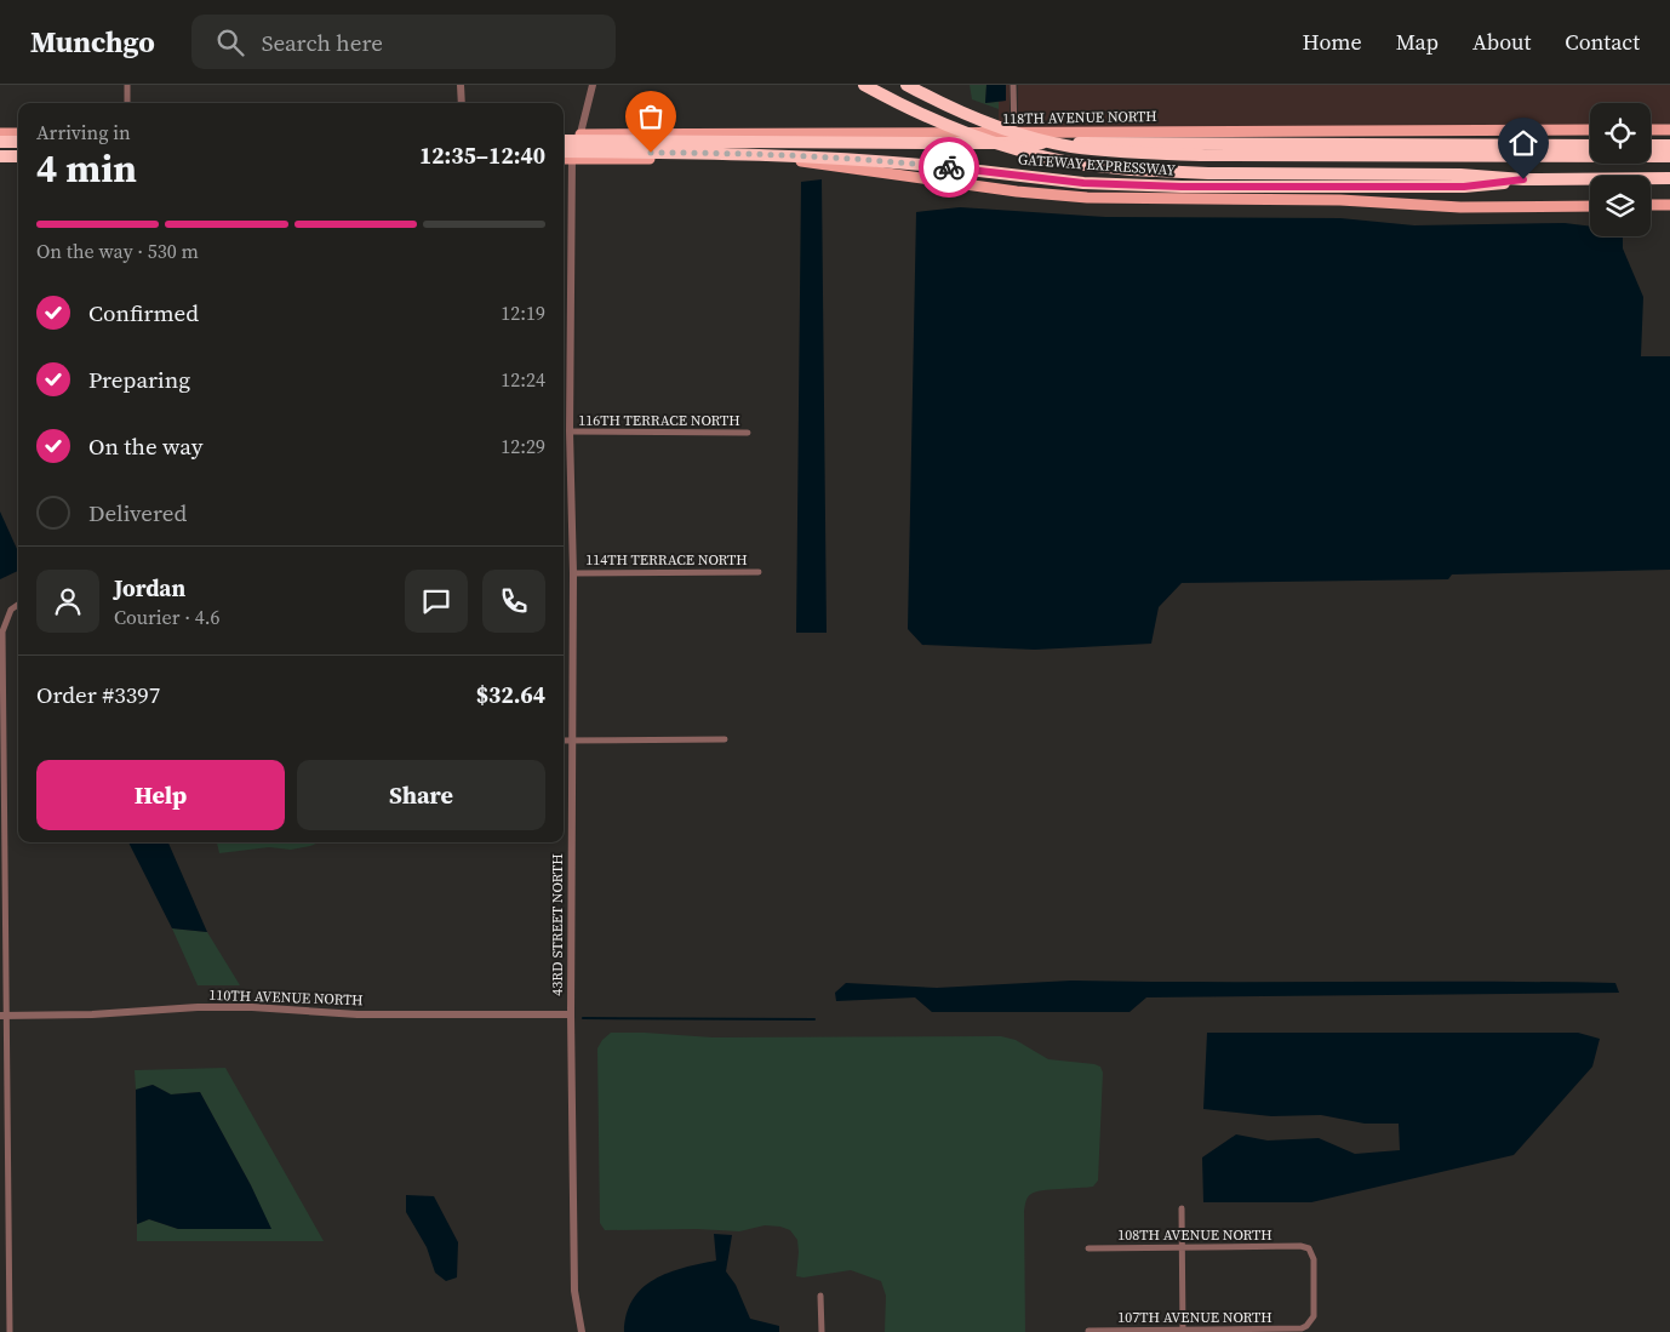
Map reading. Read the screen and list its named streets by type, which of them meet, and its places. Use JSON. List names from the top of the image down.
{
  "streets": {
    "highway": ["GATEWAY EXPRESSWAY"],
    "main road": ["118TH AVENUE NORTH"],
    "street": [
      "116TH TERRACE NORTH",
      "114TH TERRACE NORTH",
      "43RD STREET NORTH",
      "110TH AVENUE NORTH",
      "108TH AVENUE NORTH",
      "107TH AVENUE NORTH"
    ]
  },
  "crossings": [
    ["118TH AVENUE NORTH", "43RD STREET NORTH"],
    ["116TH TERRACE NORTH", "43RD STREET NORTH"],
    ["114TH TERRACE NORTH", "43RD STREET NORTH"],
    ["43RD STREET NORTH", "110TH AVENUE NORTH"],
    ["108TH AVENUE NORTH", "107TH AVENUE NORTH"]
  ],
  "page": {
    "header": "Munchgo",
    "search": "Search here",
    "nav": [
      "Home",
      "Map",
      "About",
      "Contact"
    ],
    "heading": ["4 min", "Arriving in", "12:35–12:40"],
    "panel": [
      "Jordan",
      "Courier · 4.6",
      "Order #3397",
      "$32.64"
    ],
    "bar": "On the way · 530 m",
    "list": [
      ["Confirmed", "12:19"],
      ["Preparing", "12:24"],
      ["On the way", "12:29"],
      "Delivered"
    ],
    "buttons": ["Help", "Share"]
  }
}
